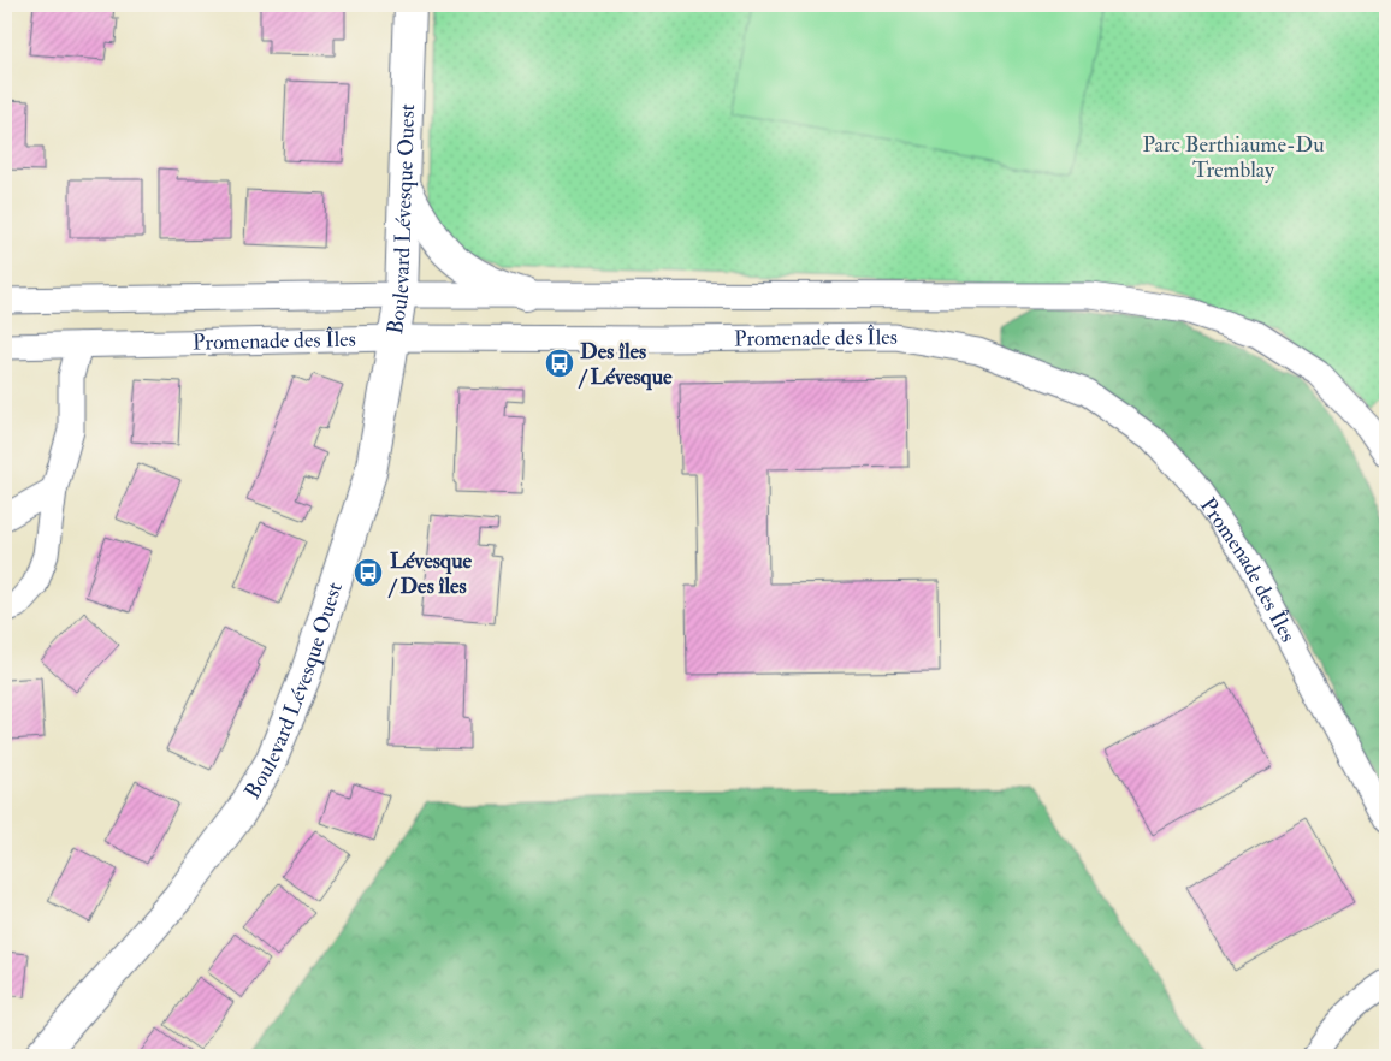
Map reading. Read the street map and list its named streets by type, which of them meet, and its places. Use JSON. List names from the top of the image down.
{
  "streets": {
    "street": ["Boulevard Lévesque Ouest", "Promenade des Îles"]
  },
  "crossings": [
    ["Boulevard Lévesque Ouest", "Promenade des Îles"]
  ],
  "parks": ["Parc Berthiaume-Du Tremblay"],
  "places": {
    "bus stop": ["Des îles / Lévesque", "Lévesque / Des îles"]
  }
}
